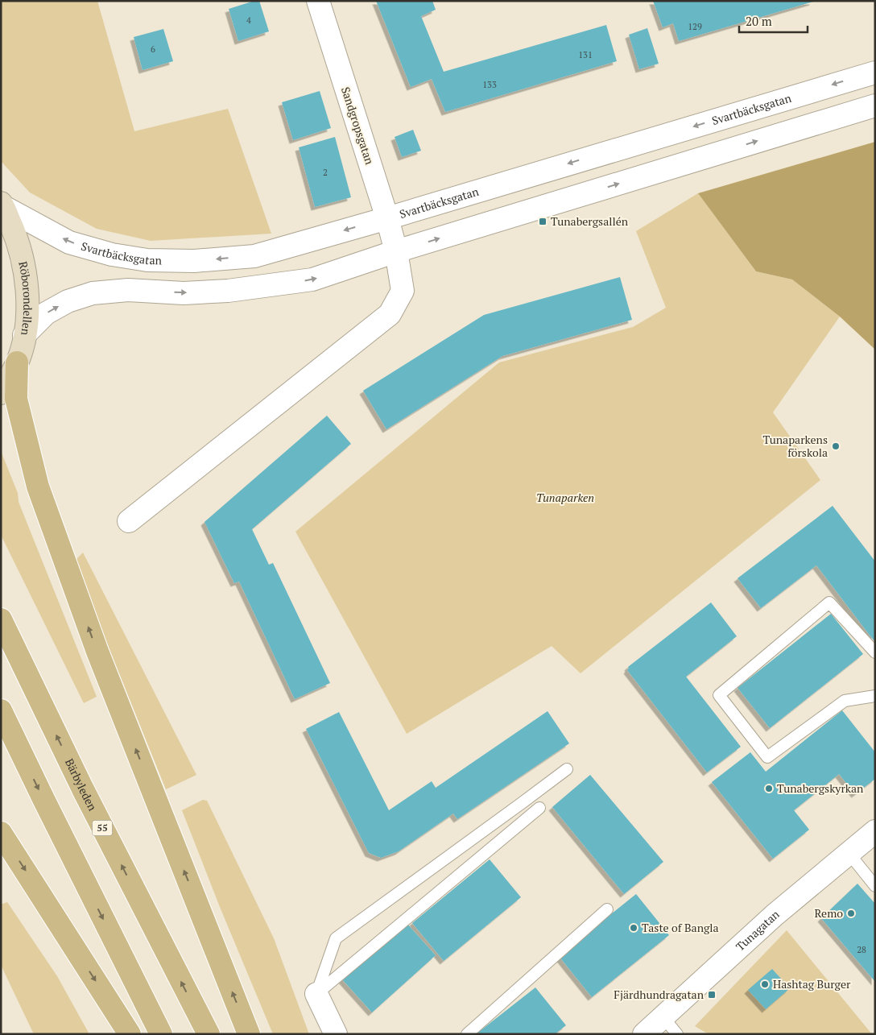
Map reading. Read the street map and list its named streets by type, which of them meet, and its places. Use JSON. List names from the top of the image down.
{
  "streets": {
    "main road": ["Röborondellen", "Bärbyleden", "55"],
    "street": ["Svartbäcksgatan", "Sandgropsgatan", "Tunagatan"]
  },
  "crossings": [
    ["Svartbäcksgatan", "Sandgropsgatan"],
    ["Svartbäcksgatan", "Röborondellen"]
  ],
  "parks": ["Tunaparken"],
  "places": {
    "transit": ["Tunabergsallén", "Fjärdhundragatan"],
    "other": [
      "Tunaparkens förskola",
      "Tunabergskyrkan",
      "Remo",
      "Taste of Bangla",
      "Hashtag Burger"
    ]
  },
  "house_numbers": [
    "4",
    "129",
    "6",
    "131",
    "133",
    "2",
    "28"
  ],
  "scale_bar": "20 m"
}
